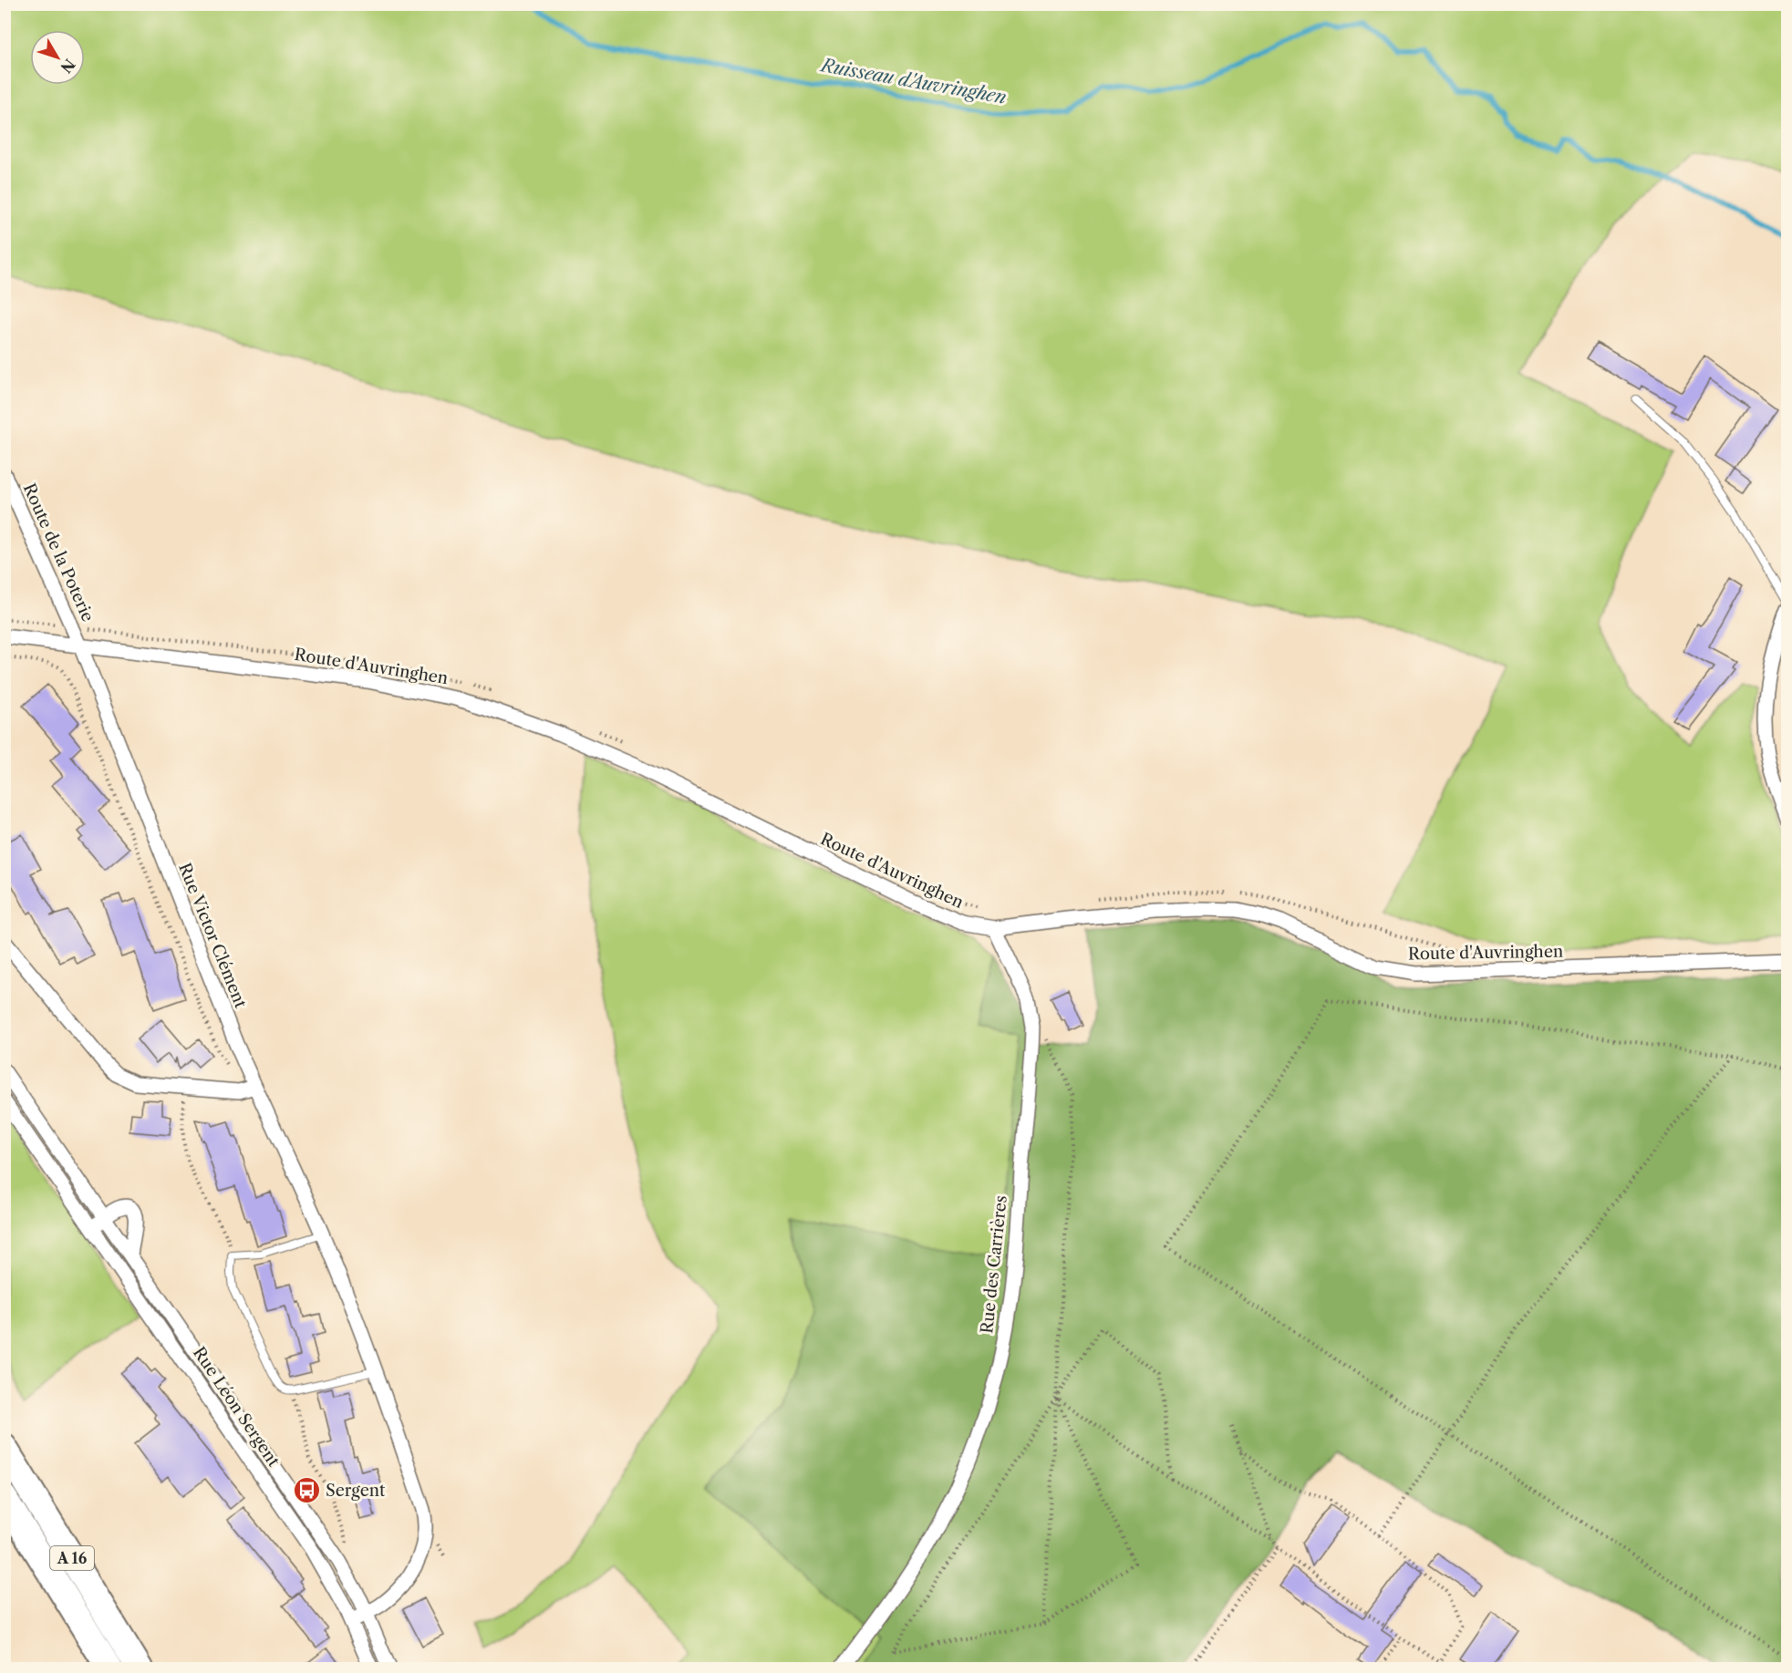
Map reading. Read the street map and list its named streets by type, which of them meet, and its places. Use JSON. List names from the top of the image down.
{
  "streets": {
    "highway": ["A 16"],
    "street": [
      "Route de la Poterie",
      "Route d'Auvringhen",
      "Rue Victor Clément",
      "Rue des Carrières",
      "Rue Léon Sergent"
    ]
  },
  "crossings": [
    ["Route de la Poterie", "Route d'Auvringhen"],
    ["Route de la Poterie", "Rue Victor Clément"],
    ["Route d'Auvringhen", "Rue Victor Clément"],
    ["Route d'Auvringhen", "Rue des Carrières"],
    ["Rue Victor Clément", "Rue Léon Sergent"]
  ],
  "water": ["Ruisseau d'Auvringhen"],
  "places": {
    "bus stop": ["Sergent"]
  },
  "north": "bottom right"
}
